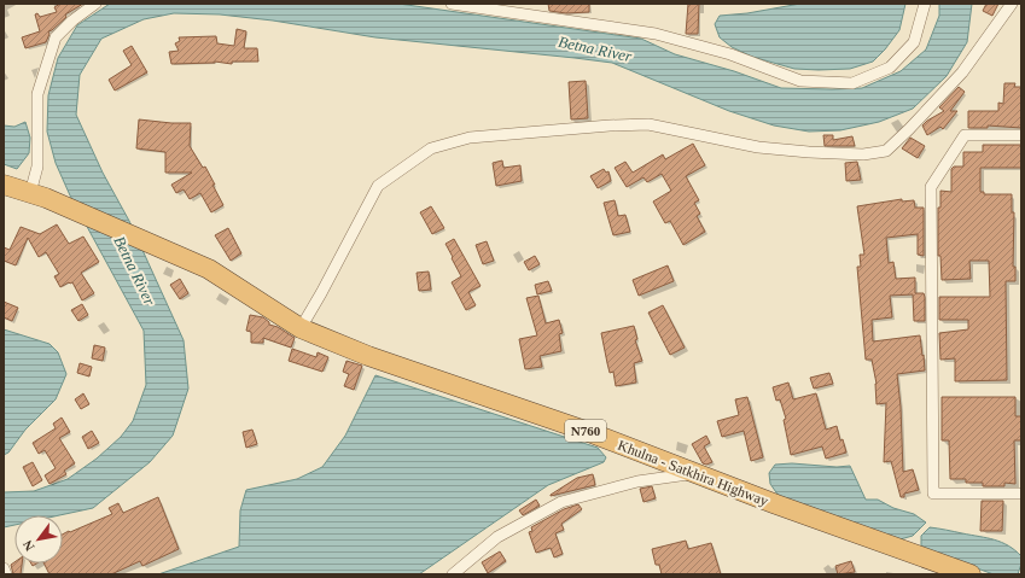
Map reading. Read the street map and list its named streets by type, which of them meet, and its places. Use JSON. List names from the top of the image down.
{
  "streets": {
    "highway": ["N760", "Khulna - Satkhira Highway"]
  },
  "crossings": [
    ["N760", "Khulna - Satkhira Highway"]
  ],
  "water": ["Betna River"],
  "north": "bottom left"
}
